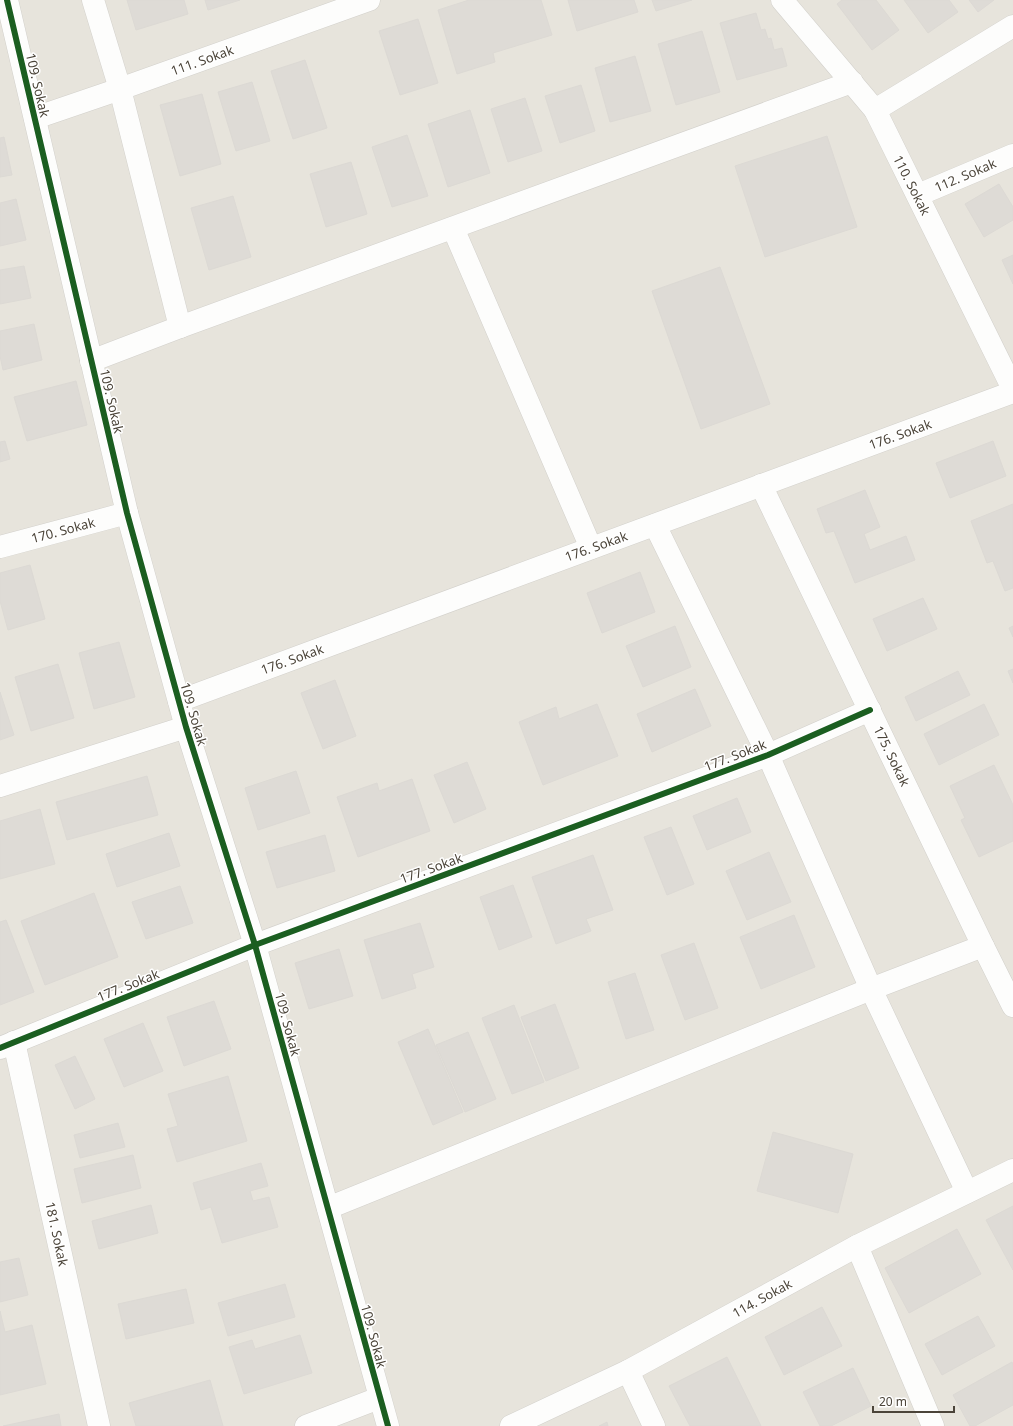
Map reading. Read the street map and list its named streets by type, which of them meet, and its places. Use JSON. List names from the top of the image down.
{
  "streets": {
    "street": [
      "111. Sokak",
      "109. Sokak",
      "112. Sokak",
      "110. Sokak",
      "176. Sokak",
      "170. Sokak",
      "177. Sokak",
      "175. Sokak",
      "181. Sokak",
      "114. Sokak"
    ]
  },
  "crossings": [
    ["111. Sokak", "109. Sokak"],
    ["109. Sokak", "176. Sokak"],
    ["109. Sokak", "170. Sokak"],
    ["109. Sokak", "177. Sokak"],
    ["112. Sokak", "110. Sokak"],
    ["110. Sokak", "176. Sokak"],
    ["176. Sokak", "175. Sokak"],
    ["177. Sokak", "175. Sokak"],
    ["177. Sokak", "181. Sokak"]
  ],
  "scale_bar": "20 m"
}
